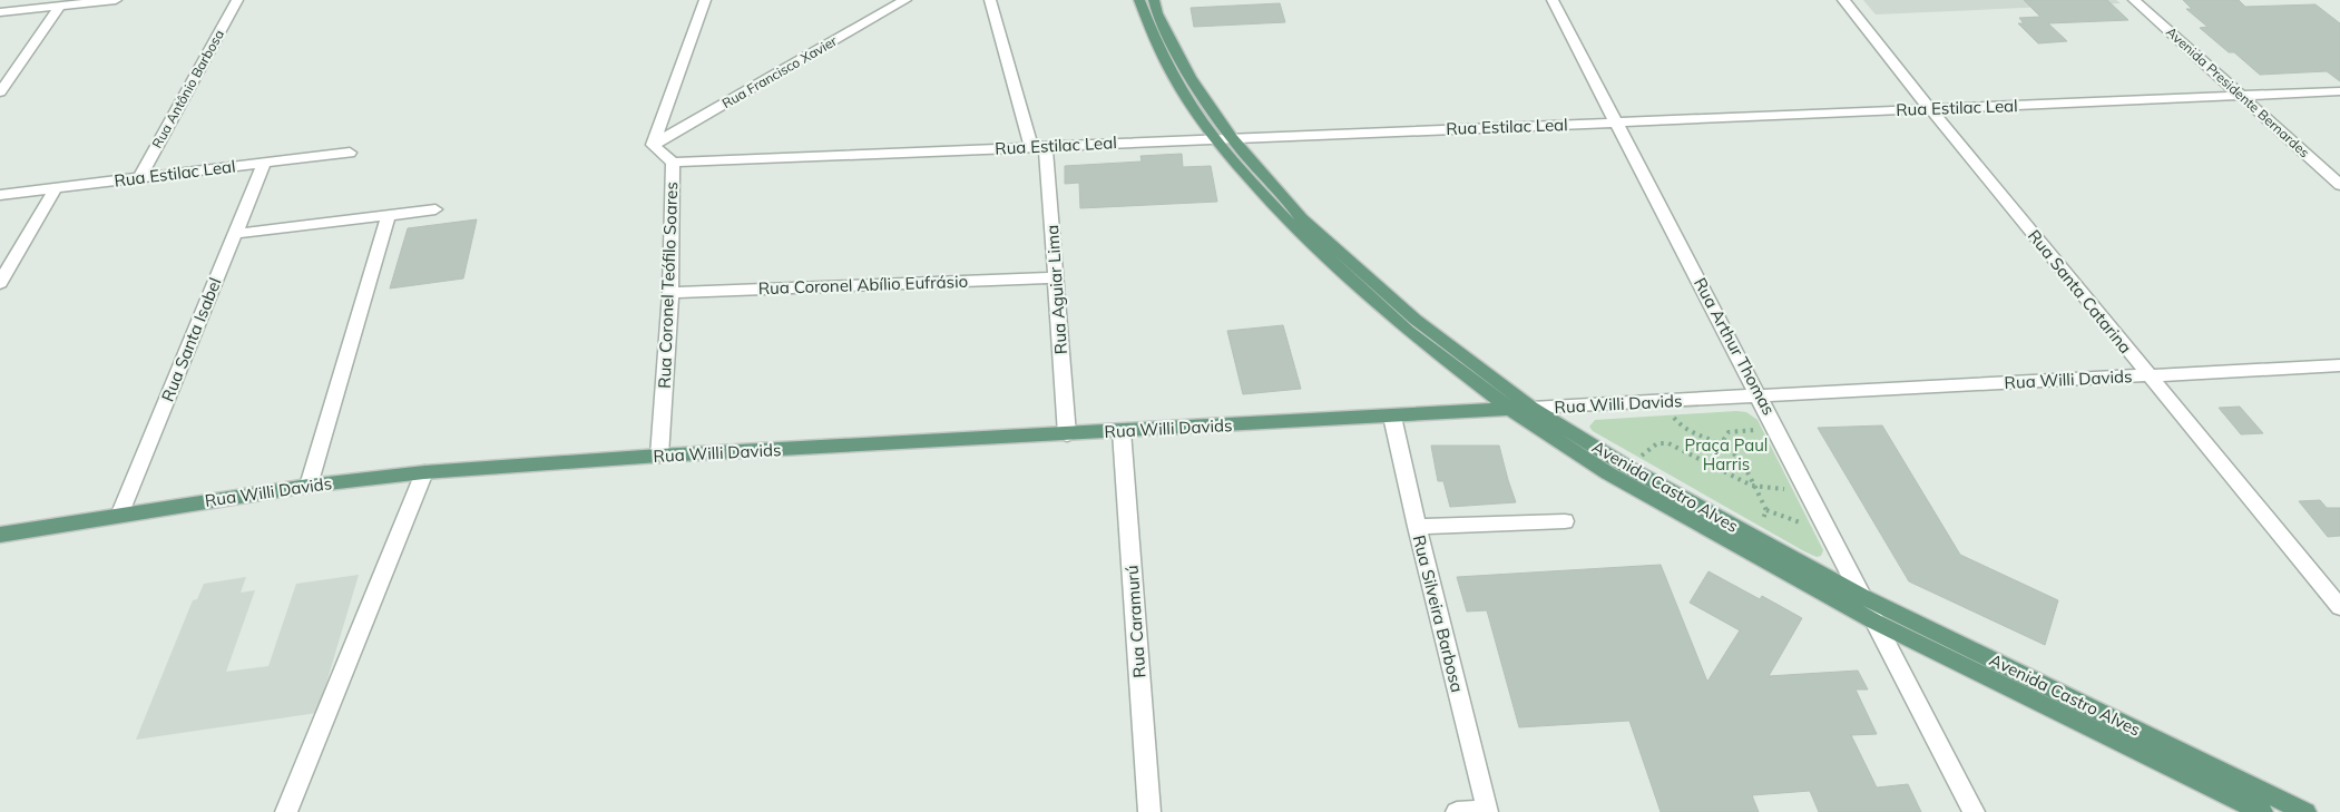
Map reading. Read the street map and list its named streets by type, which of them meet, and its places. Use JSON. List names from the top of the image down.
{
  "streets": {
    "main road": ["Rua Willi Davids", "Avenida Castro Alves"],
    "street": [
      "Rua Francisco Xavier",
      "Rua Antônio Barbosa",
      "Avenida Presidente Bernardes",
      "Rua Estilac Leal",
      "Rua Coronel Teófilo Soares",
      "Rua Coronel Abílio Eufrásio",
      "Rua Aguiar Lima",
      "Rua Santa Catarina",
      "Rua Santa Isabel",
      "Rua Arthur Thomas",
      "Rua Silveira Barbosa",
      "Rua Caramurú"
    ]
  },
  "crossings": [
    ["Rua Francisco Xavier", "Rua Coronel Teófilo Soares"],
    ["Rua Antônio Barbosa", "Rua Estilac Leal"],
    ["Avenida Presidente Bernardes", "Rua Estilac Leal"],
    ["Rua Estilac Leal", "Rua Coronel Teófilo Soares"],
    ["Rua Estilac Leal", "Rua Aguiar Lima"],
    ["Rua Estilac Leal", "Rua Santa Catarina"],
    ["Rua Estilac Leal", "Rua Santa Isabel"],
    ["Rua Estilac Leal", "Rua Arthur Thomas"],
    ["Rua Estilac Leal", "Avenida Castro Alves"],
    ["Rua Coronel Teófilo Soares", "Rua Coronel Abílio Eufrásio"],
    ["Rua Coronel Teófilo Soares", "Rua Willi Davids"],
    ["Rua Coronel Abílio Eufrásio", "Rua Aguiar Lima"],
    ["Rua Aguiar Lima", "Rua Willi Davids"],
    ["Rua Santa Catarina", "Rua Willi Davids"],
    ["Rua Santa Isabel", "Rua Willi Davids"],
    ["Rua Arthur Thomas", "Rua Willi Davids"],
    ["Rua Arthur Thomas", "Avenida Castro Alves"],
    ["Rua Willi Davids", "Avenida Castro Alves"],
    ["Rua Willi Davids", "Rua Silveira Barbosa"],
    ["Rua Willi Davids", "Rua Caramurú"]
  ],
  "parks": ["Praça Paul Harris"]
}
